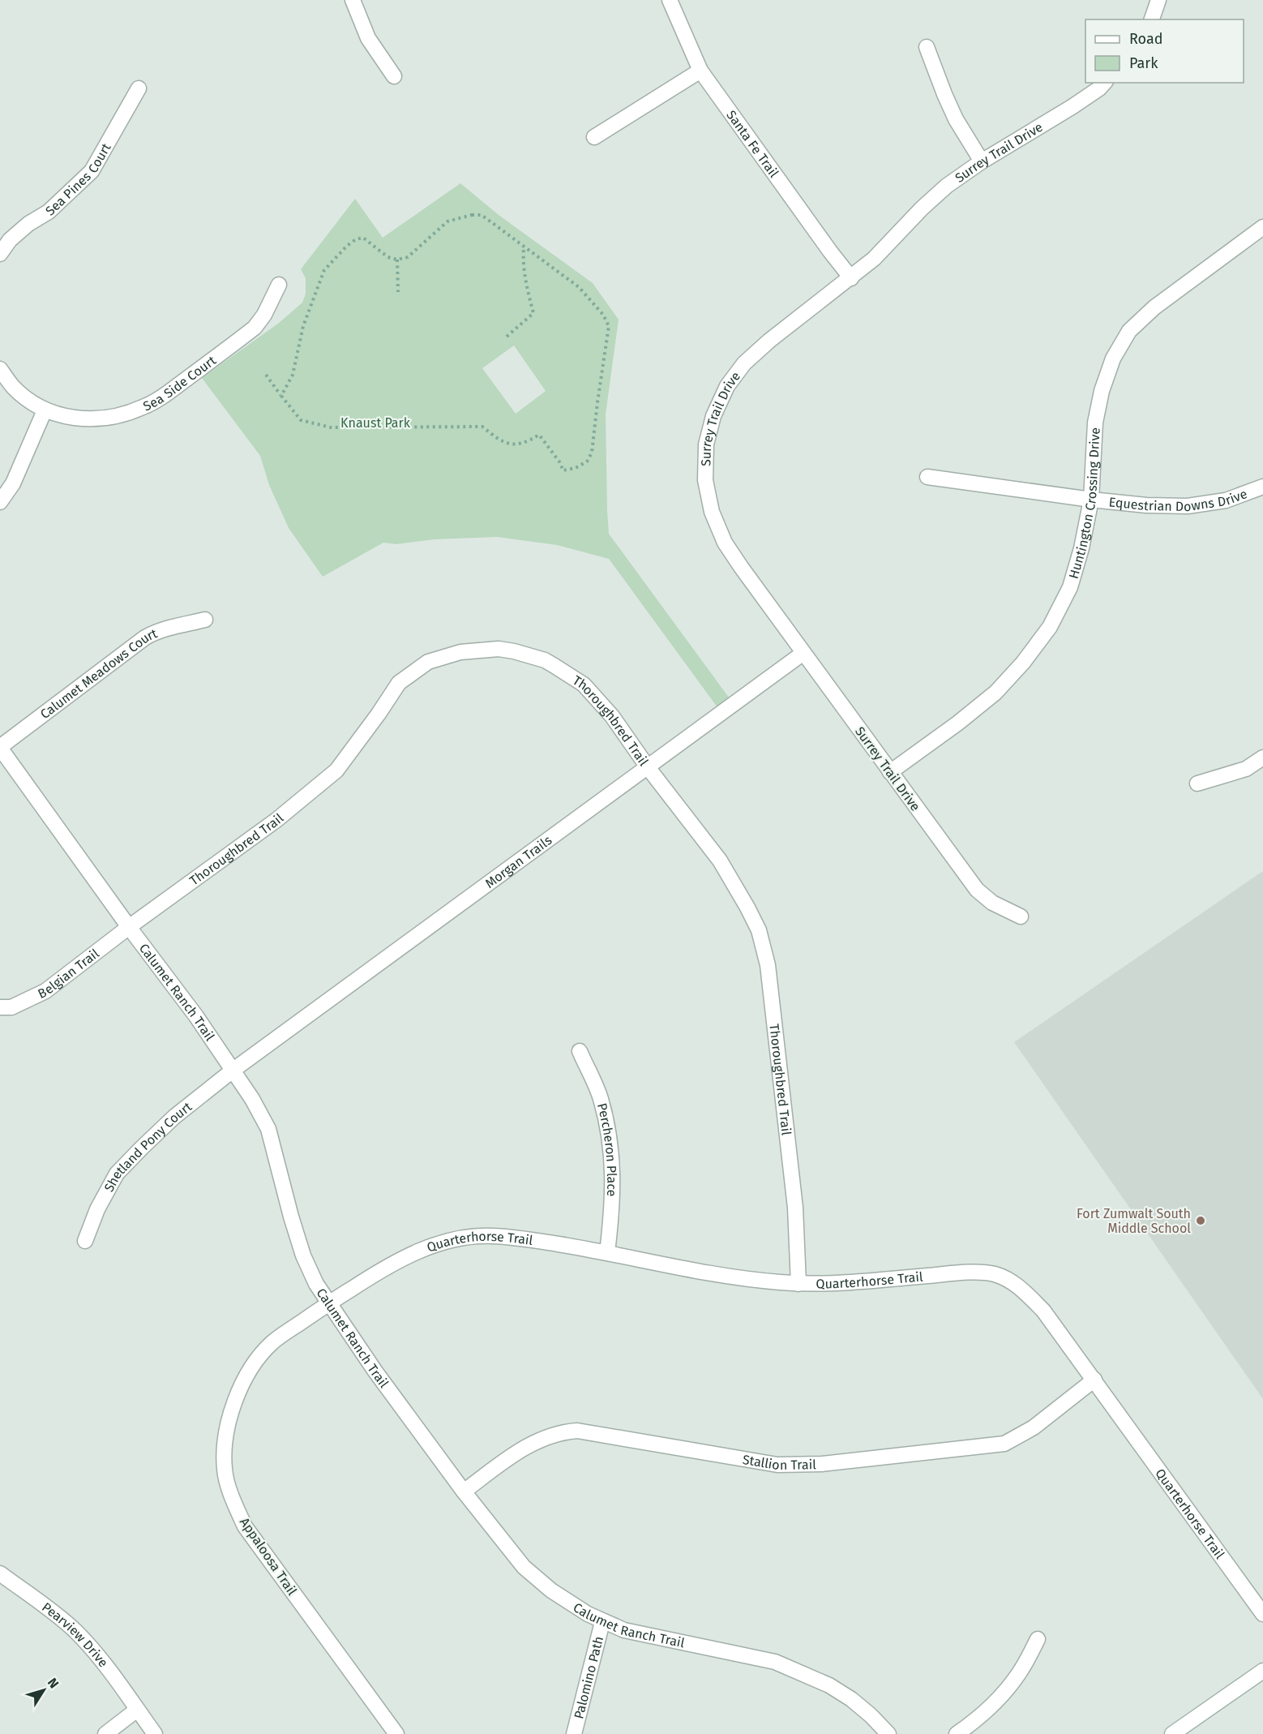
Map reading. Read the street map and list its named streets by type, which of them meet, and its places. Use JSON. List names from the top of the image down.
{
  "streets": {
    "street": [
      "Santa Fe Trail",
      "Surrey Trail Drive",
      "Sea Pines Court",
      "Sea Side Court",
      "Equestrian Downs Drive",
      "Huntington Crossing Drive",
      "Calumet Meadows Court",
      "Thoroughbred Trail",
      "Morgan Trails",
      "Belgian Trail",
      "Calumet Ranch Trail",
      "Shetland Pony Court",
      "Percheron Place",
      "Quarterhorse Trail",
      "Stallion Trail",
      "Appaloosa Trail",
      "Pearview Drive",
      "Palomino Path"
    ]
  },
  "crossings": [
    ["Santa Fe Trail", "Surrey Trail Drive"],
    ["Surrey Trail Drive", "Huntington Crossing Drive"],
    ["Surrey Trail Drive", "Morgan Trails"],
    ["Equestrian Downs Drive", "Huntington Crossing Drive"],
    ["Calumet Meadows Court", "Calumet Ranch Trail"],
    ["Thoroughbred Trail", "Morgan Trails"],
    ["Thoroughbred Trail", "Belgian Trail"],
    ["Thoroughbred Trail", "Calumet Ranch Trail"],
    ["Thoroughbred Trail", "Quarterhorse Trail"],
    ["Morgan Trails", "Calumet Ranch Trail"],
    ["Morgan Trails", "Shetland Pony Court"],
    ["Belgian Trail", "Calumet Ranch Trail"],
    ["Calumet Ranch Trail", "Shetland Pony Court"],
    ["Calumet Ranch Trail", "Quarterhorse Trail"],
    ["Calumet Ranch Trail", "Stallion Trail"],
    ["Calumet Ranch Trail", "Appaloosa Trail"],
    ["Calumet Ranch Trail", "Palomino Path"],
    ["Percheron Place", "Quarterhorse Trail"],
    ["Quarterhorse Trail", "Stallion Trail"],
    ["Quarterhorse Trail", "Appaloosa Trail"]
  ],
  "parks": ["Knaust Park"],
  "places": ["Fort Zumwalt South Middle School"],
  "legend": ["Road", "Park"],
  "north": "top right"
}
